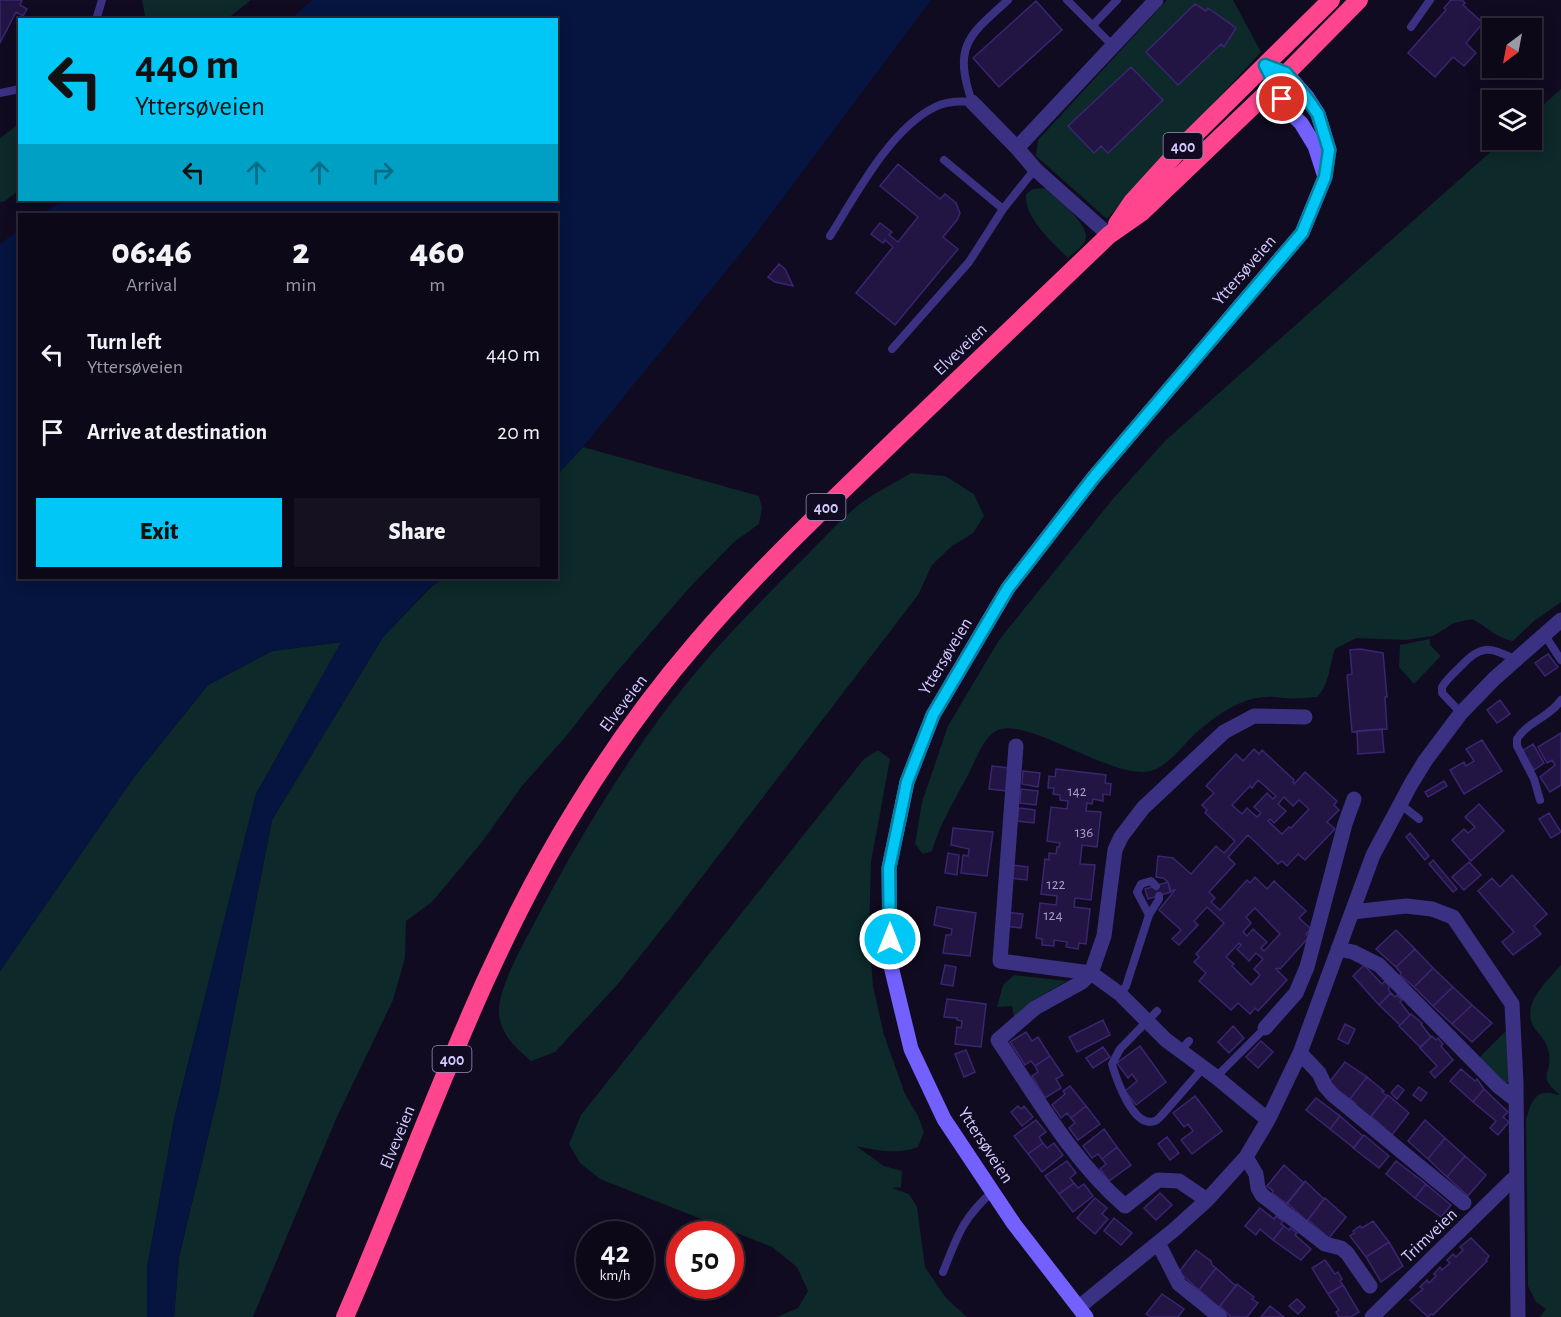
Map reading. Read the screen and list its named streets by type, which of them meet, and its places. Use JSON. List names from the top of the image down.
{
  "streets": {
    "highway": ["400", "Elveveien"],
    "main road": ["Yttersøveien"],
    "street": ["Trimveien"]
  },
  "crossings": [
    ["Yttersøveien", "Elveveien"]
  ],
  "house_numbers": [
    "142",
    "136",
    "122",
    "124"
  ],
  "north": "bottom left",
  "page": {
    "turn": ["440 m", "Yttersøveien"],
    "eta": [
      "06:46",
      "Arrival",
      "2",
      "min",
      "460",
      "m"
    ],
    "list": [
      {
        "name": "Turn left",
        "note": "Yttersøveien",
        "value": "440 m"
      },
      {
        "name": "Arrive at destination",
        "value": "20 m"
      }
    ],
    "buttons": ["Exit", "Share"],
    "speed": "42 km/h",
    "limit": "50"
  }
}
